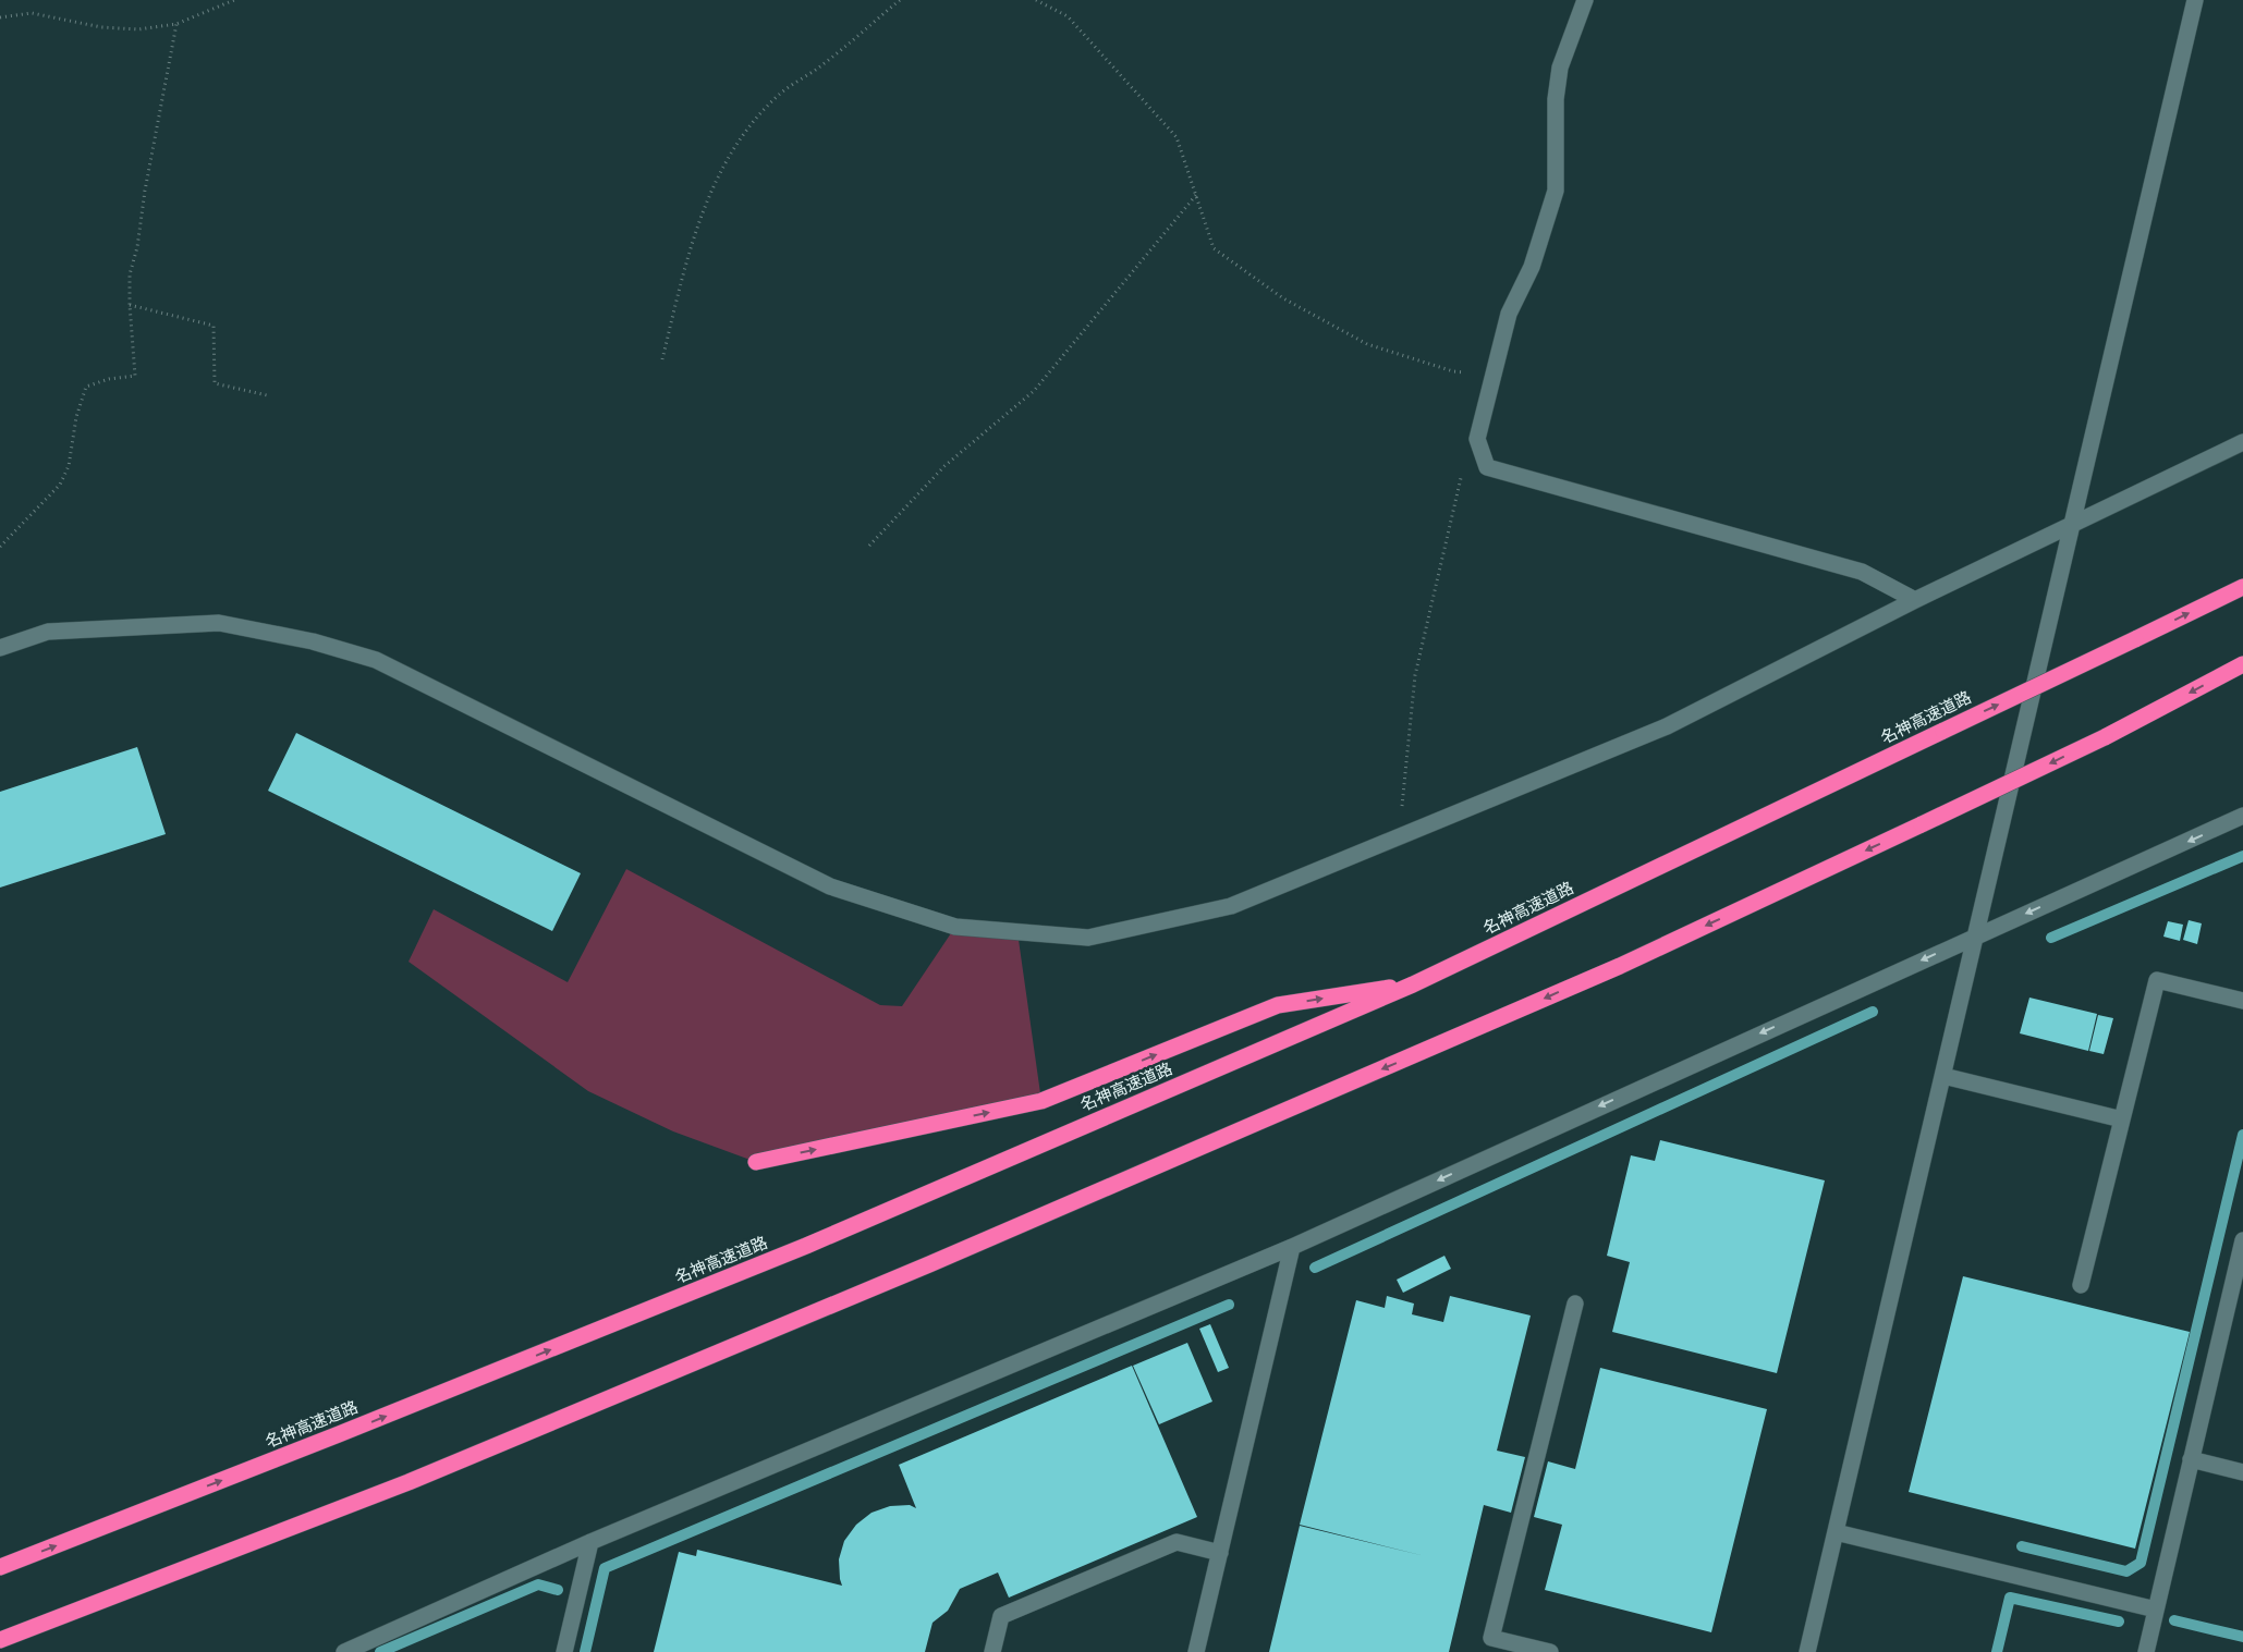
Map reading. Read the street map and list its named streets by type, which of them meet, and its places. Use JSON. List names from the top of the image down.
{
  "streets": {
    "highway": ["名神高速道路"]
  }
}
